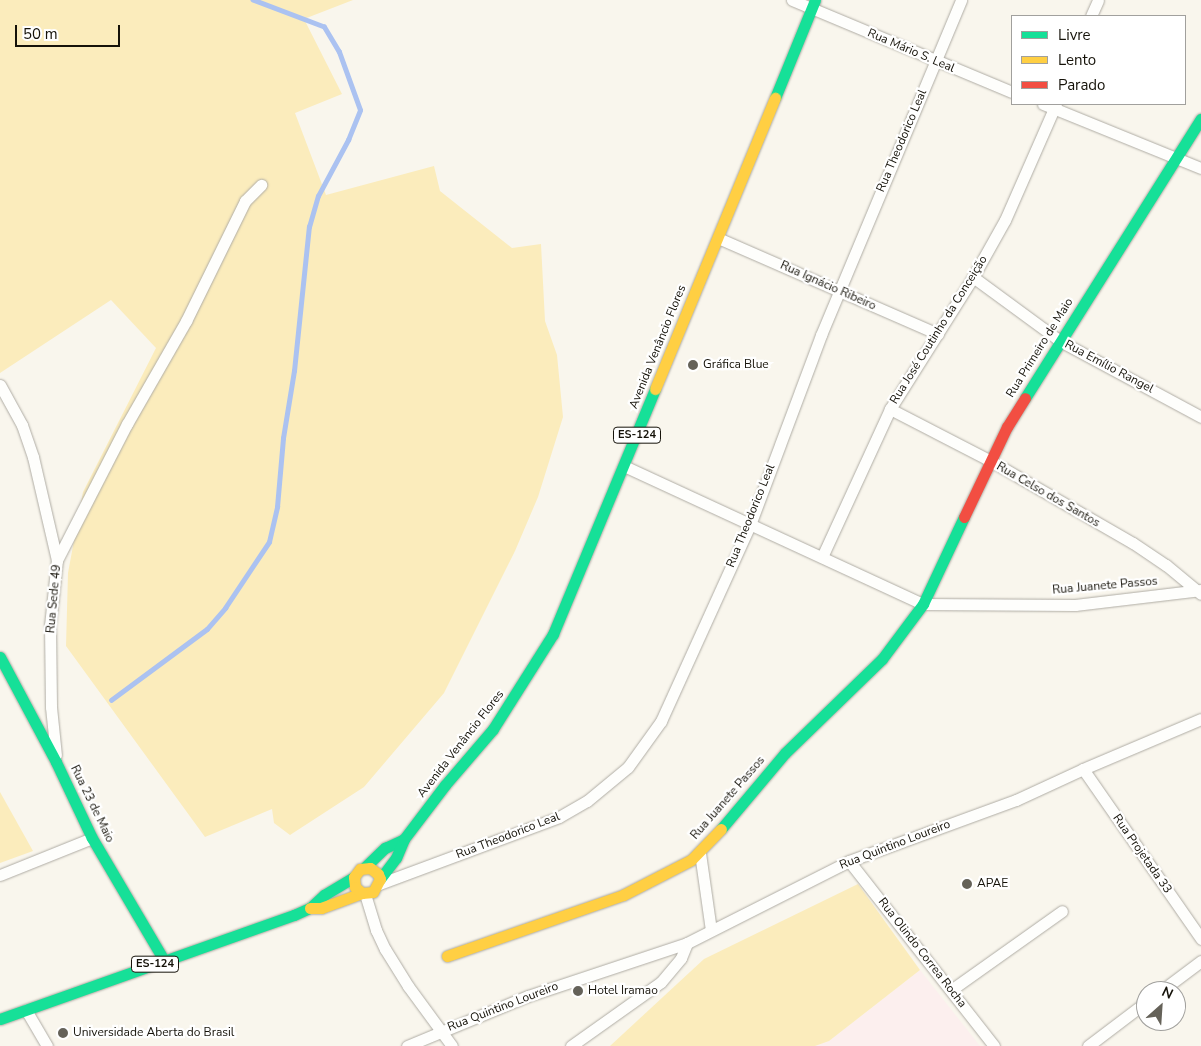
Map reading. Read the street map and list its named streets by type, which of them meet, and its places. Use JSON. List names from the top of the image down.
{
  "streets": {
    "main road": [
      "Avenida Venâncio Flores",
      "Rua Primeiro de Maio",
      "ES-124",
      "Rua Juanete Passos",
      "Rua 23 de Maio"
    ],
    "street": [
      "Rua Mário S. Leal",
      "Rua Theodorico Leal",
      "Rua Ignácio Ribeiro",
      "Rua José Coutinho da Conceição",
      "Rua Emílio Rangel",
      "Rua Celso dos Santos",
      "Rua Sede 49",
      "Rua Quintino Loureiro",
      "Rua Projetada 33",
      "Rua Olindo Correa Rocha"
    ]
  },
  "crossings": [
    ["Rua Mário S. Leal", "Rua Theodorico Leal"],
    ["Rua Mário S. Leal", "Avenida Venâncio Flores"],
    ["Rua Theodorico Leal", "Rua Ignácio Ribeiro"],
    ["Rua Theodorico Leal", "Avenida Venâncio Flores"],
    ["Rua Theodorico Leal", "ES-124"],
    ["Rua Theodorico Leal", "Rua Juanete Passos"],
    ["Rua Ignácio Ribeiro", "Rua José Coutinho da Conceição"],
    ["Rua Ignácio Ribeiro", "Avenida Venâncio Flores"],
    ["Rua José Coutinho da Conceição", "Rua Emílio Rangel"],
    ["Rua José Coutinho da Conceição", "Rua Celso dos Santos"],
    ["Rua José Coutinho da Conceição", "Rua Juanete Passos"],
    ["Avenida Venâncio Flores", "ES-124"],
    ["Avenida Venâncio Flores", "Rua Juanete Passos"],
    ["Rua Primeiro de Maio", "Rua Emílio Rangel"],
    ["Rua Primeiro de Maio", "Rua Celso dos Santos"],
    ["Rua Primeiro de Maio", "Rua Juanete Passos"],
    ["ES-124", "Rua 23 de Maio"],
    ["Rua Celso dos Santos", "Rua Juanete Passos"],
    ["Rua Sede 49", "Rua 23 de Maio"],
    ["Rua Quintino Loureiro", "Rua Projetada 33"],
    ["Rua Quintino Loureiro", "Rua Olindo Correa Rocha"]
  ],
  "places": [
    "Gráfica Blue",
    "APAE",
    "Hotel Iramao",
    "Universidade Aberta do Brasil"
  ],
  "legend": ["Livre", "Lento", "Parado"],
  "scale_bar": "50 m",
  "north": "top right"
}
